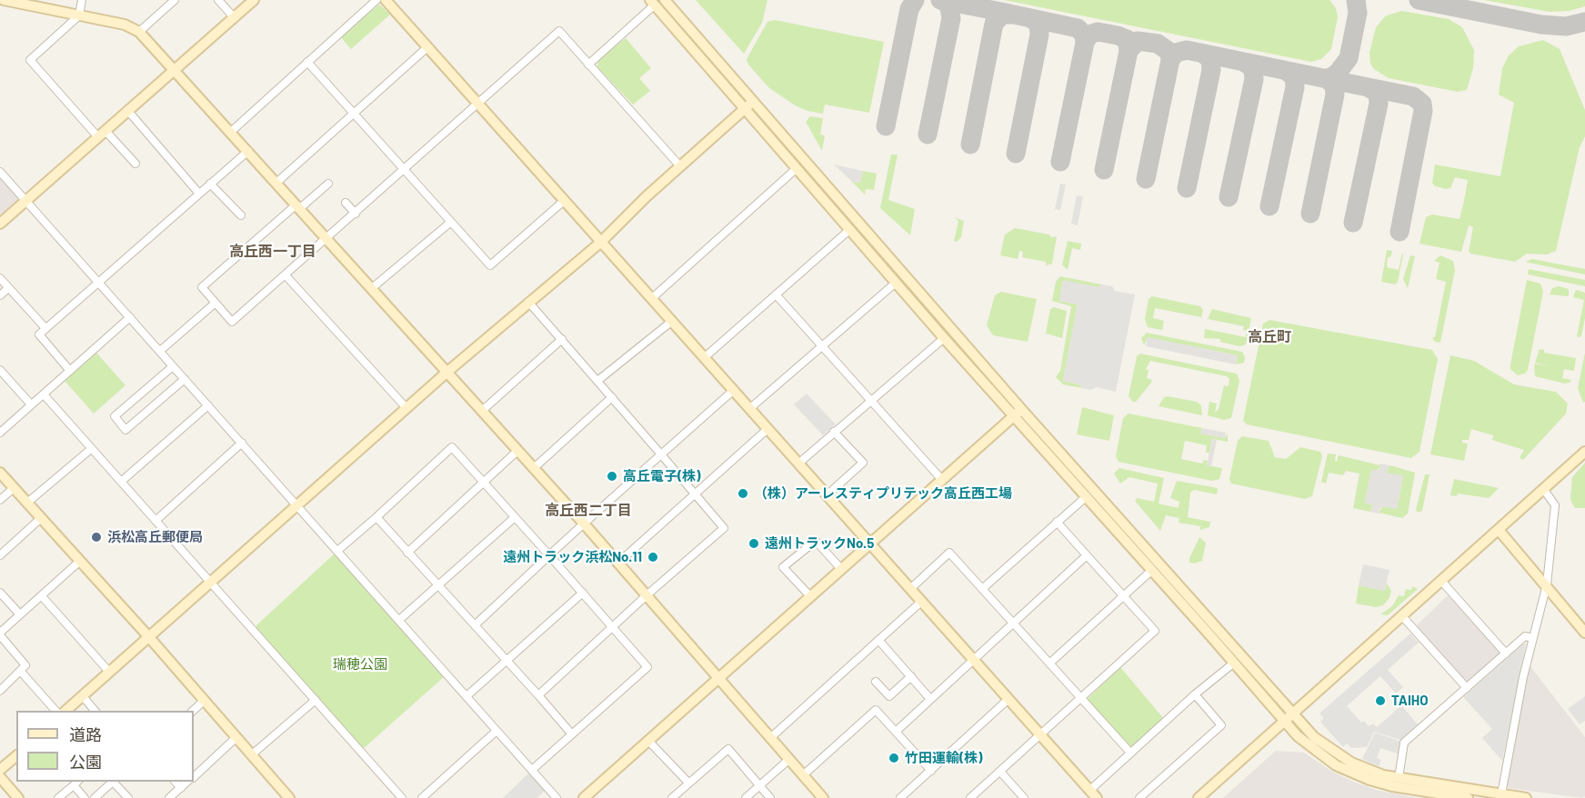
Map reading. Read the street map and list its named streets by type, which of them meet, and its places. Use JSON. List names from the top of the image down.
{
  "districts": ["高丘西一丁目", "高丘町", "高丘西二丁目"],
  "parks": ["瑞穂公園"],
  "places": [
    "高丘電子(株)",
    "（株）アーレスティプリテック高丘西工場",
    "浜松高丘郵便局",
    "遠州トラックNo.5",
    "遠州トラック浜松No.11",
    "TAIHO",
    "竹田運輸(株)"
  ],
  "legend": ["道路", "公園"]
}
